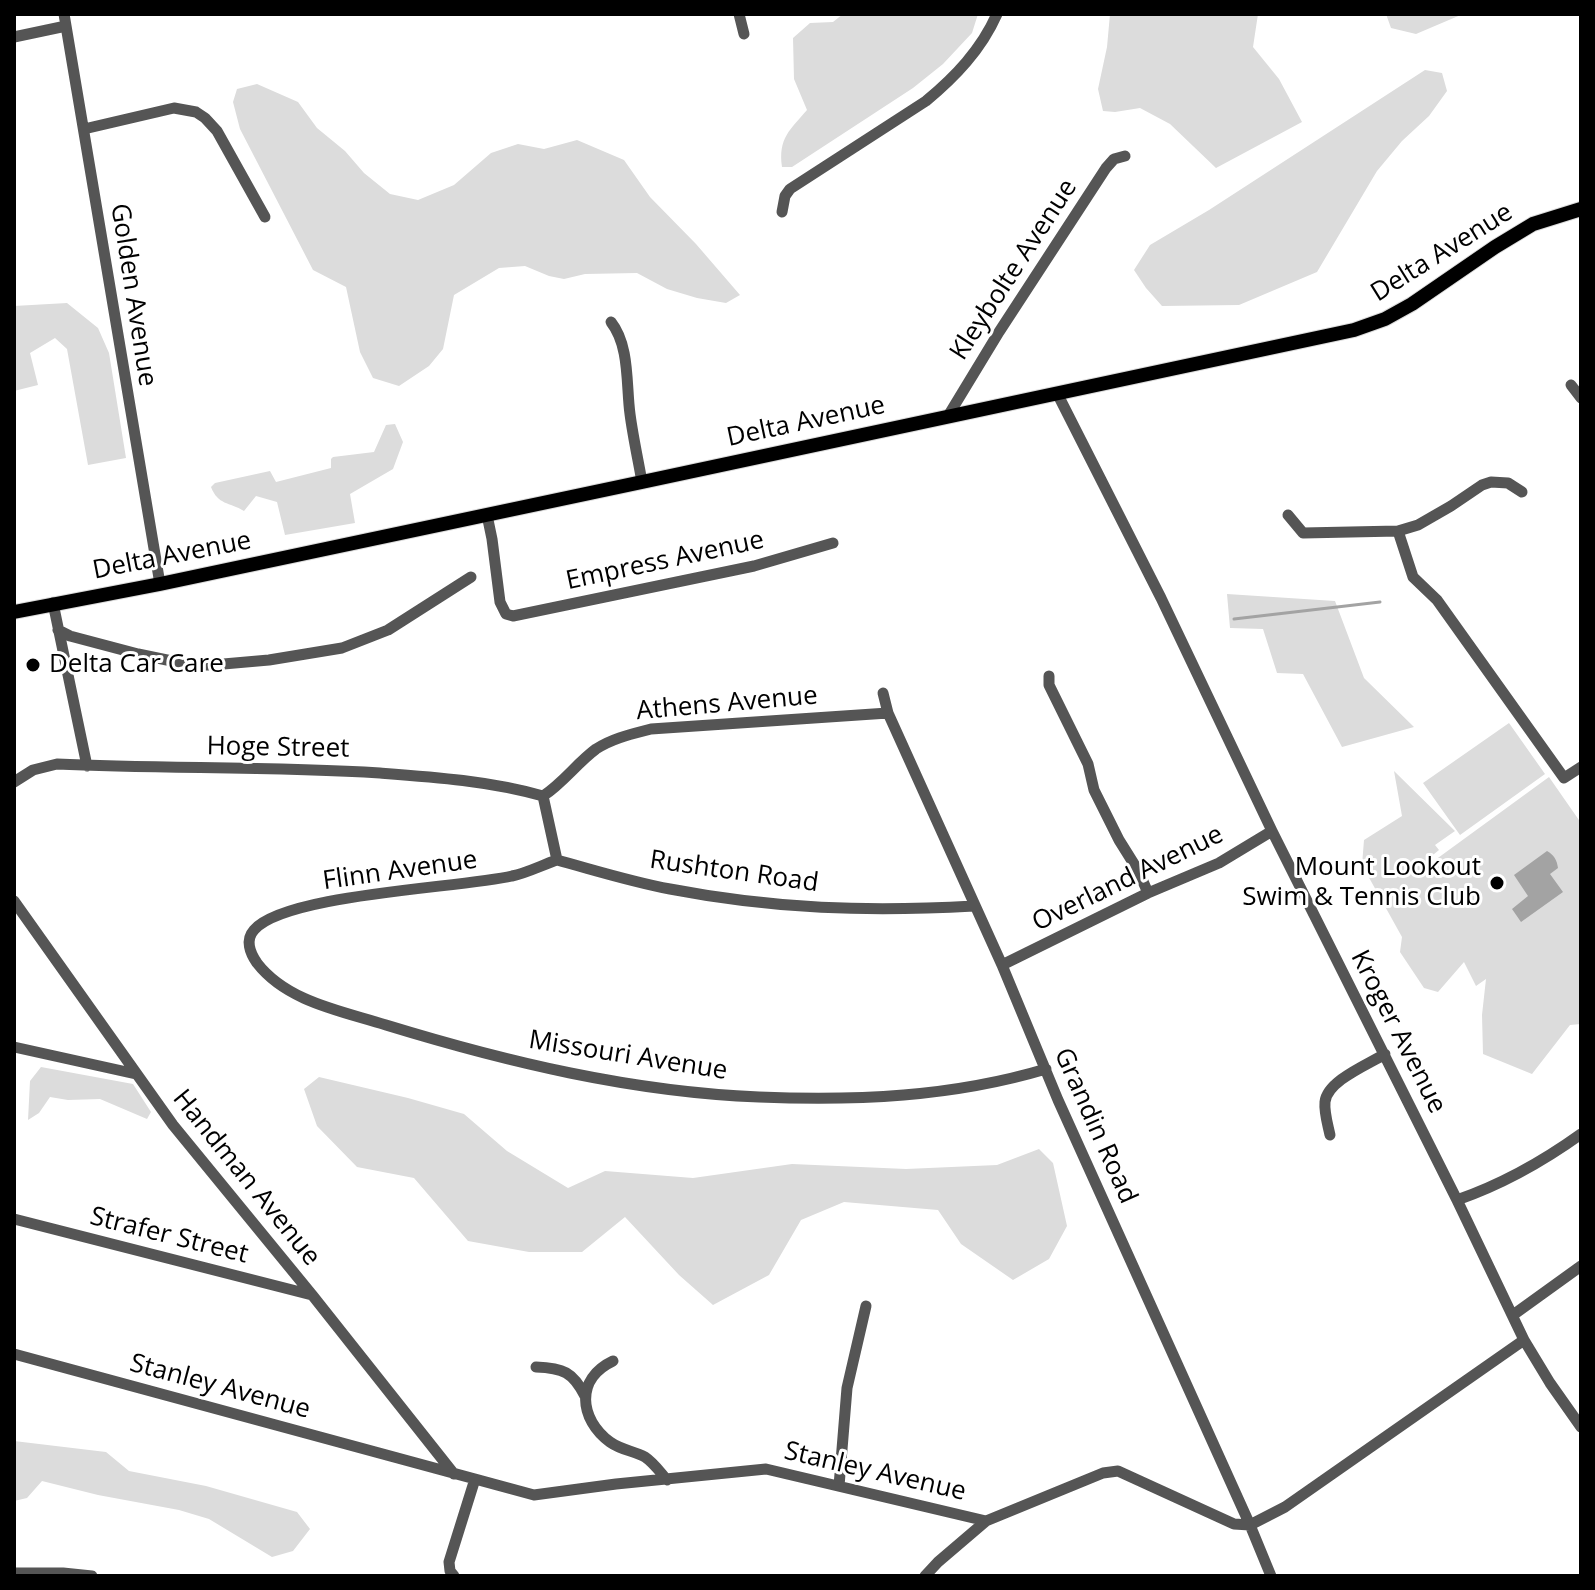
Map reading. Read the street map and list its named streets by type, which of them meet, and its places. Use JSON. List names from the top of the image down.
{
  "streets": {
    "main road": ["Delta Avenue"],
    "street": [
      "Kleybolte Avenue",
      "Golden Avenue",
      "Empress Avenue",
      "Athens Avenue",
      "Hoge Street",
      "Flinn Avenue",
      "Rushton Road",
      "Overland Avenue",
      "Kroger Avenue",
      "Missouri Avenue",
      "Grandin Road",
      "Handman Avenue",
      "Strafer Street",
      "Stanley Avenue"
    ]
  },
  "crossings": [
    ["Delta Avenue", "Kleybolte Avenue"],
    ["Delta Avenue", "Golden Avenue"],
    ["Delta Avenue", "Empress Avenue"],
    ["Delta Avenue", "Kroger Avenue"],
    ["Athens Avenue", "Hoge Street"],
    ["Athens Avenue", "Grandin Road"],
    ["Flinn Avenue", "Rushton Road"],
    ["Flinn Avenue", "Missouri Avenue"],
    ["Rushton Road", "Grandin Road"],
    ["Overland Avenue", "Kroger Avenue"],
    ["Overland Avenue", "Grandin Road"],
    ["Missouri Avenue", "Grandin Road"],
    ["Grandin Road", "Stanley Avenue"],
    ["Handman Avenue", "Strafer Street"],
    ["Handman Avenue", "Stanley Avenue"]
  ],
  "places": ["Delta Car Care", "Mount Lookout Swim & Tennis Club"]
}
